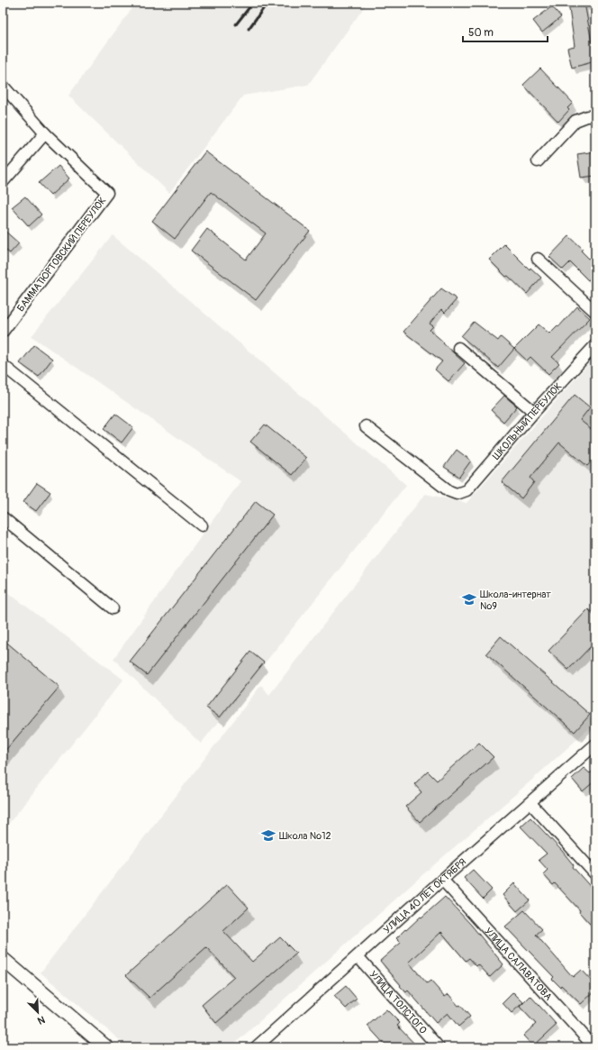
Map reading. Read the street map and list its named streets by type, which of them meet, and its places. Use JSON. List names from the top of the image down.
{
  "streets": {
    "street": [
      "БАММАТЮРТОВСКИЙ ПЕРЕУЛОК",
      "ШКОЛЬНЫЙ ПЕРЕУЛОК",
      "УЛИЦА 40 ЛЕТ ОКТЯБРЯ",
      "УЛИЦА САЛАВАТОВА",
      "УЛИЦА ТОЛСТОГО"
    ]
  },
  "crossings": [
    ["УЛИЦА 40 ЛЕТ ОКТЯБРЯ", "УЛИЦА САЛАВАТОВА"],
    ["УЛИЦА 40 ЛЕТ ОКТЯБРЯ", "УЛИЦА ТОЛСТОГО"]
  ],
  "places": {
    "school or university": ["Школа-интернат №9", "Школа №12"]
  },
  "scale_bar": "50 m",
  "north": "bottom right"
}
